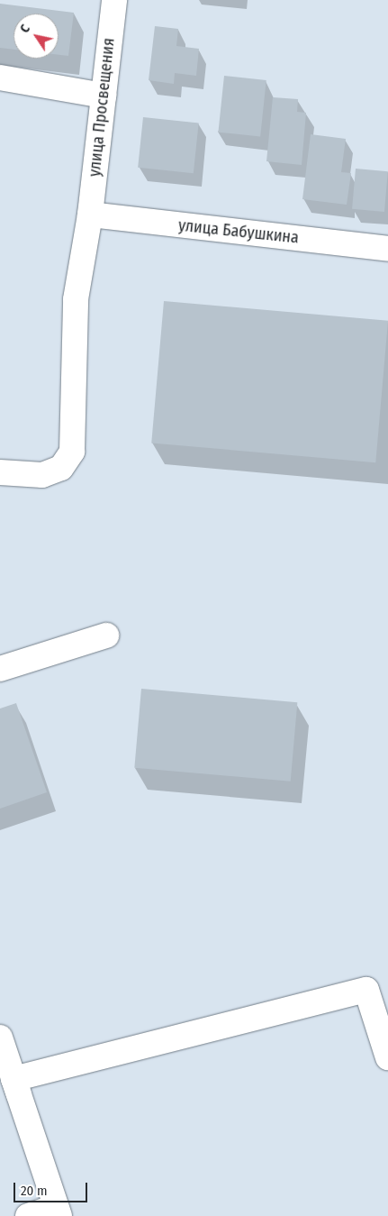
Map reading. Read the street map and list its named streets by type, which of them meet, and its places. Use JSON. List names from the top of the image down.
{
  "streets": {
    "street": ["улица Просвещения", "улица Бабушкина"]
  },
  "crossings": [
    ["улица Просвещения", "улица Бабушкина"]
  ],
  "scale_bar": "20 m",
  "north": "top left"
}
